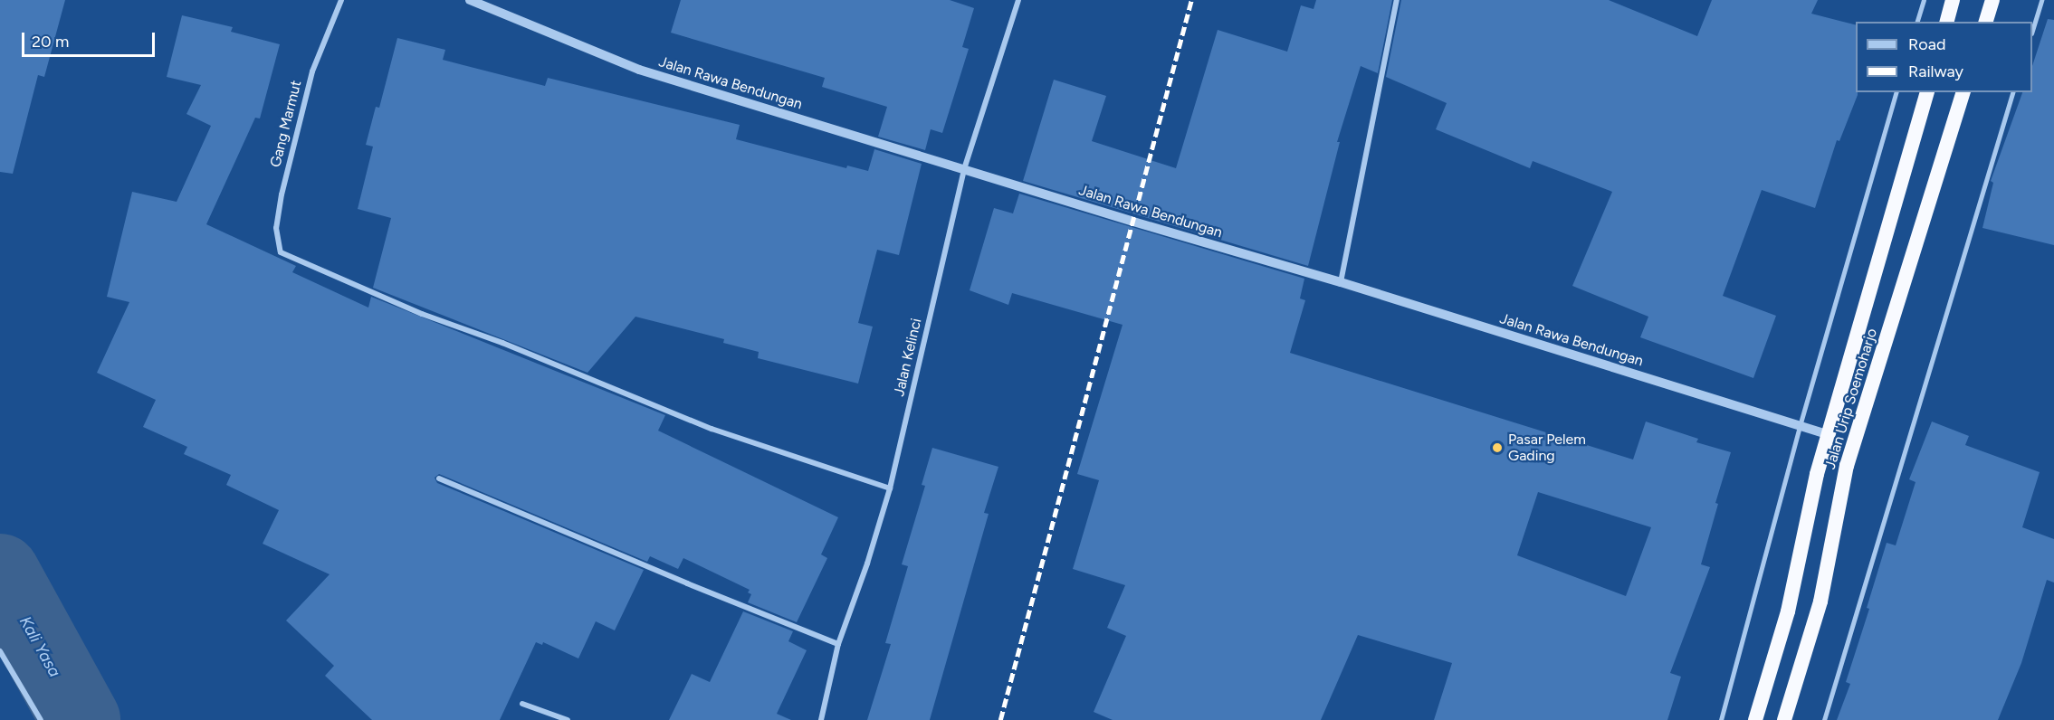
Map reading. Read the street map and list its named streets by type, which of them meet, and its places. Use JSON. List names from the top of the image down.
{
  "streets": {
    "highway": ["Jalan Urip Soemoharjo"],
    "street": ["Jalan Rawa Bendungan", "Gang Marmut", "Jalan Kelinci"]
  },
  "crossings": [
    ["Jalan Rawa Bendungan", "Jalan Kelinci"],
    ["Jalan Rawa Bendungan", "Jalan Urip Soemoharjo"],
    ["Gang Marmut", "Jalan Kelinci"]
  ],
  "water": ["Kali Yasa"],
  "places": ["Pasar Pelem Gading"],
  "legend": ["Road", "Railway"],
  "scale_bar": "20 m"
}
